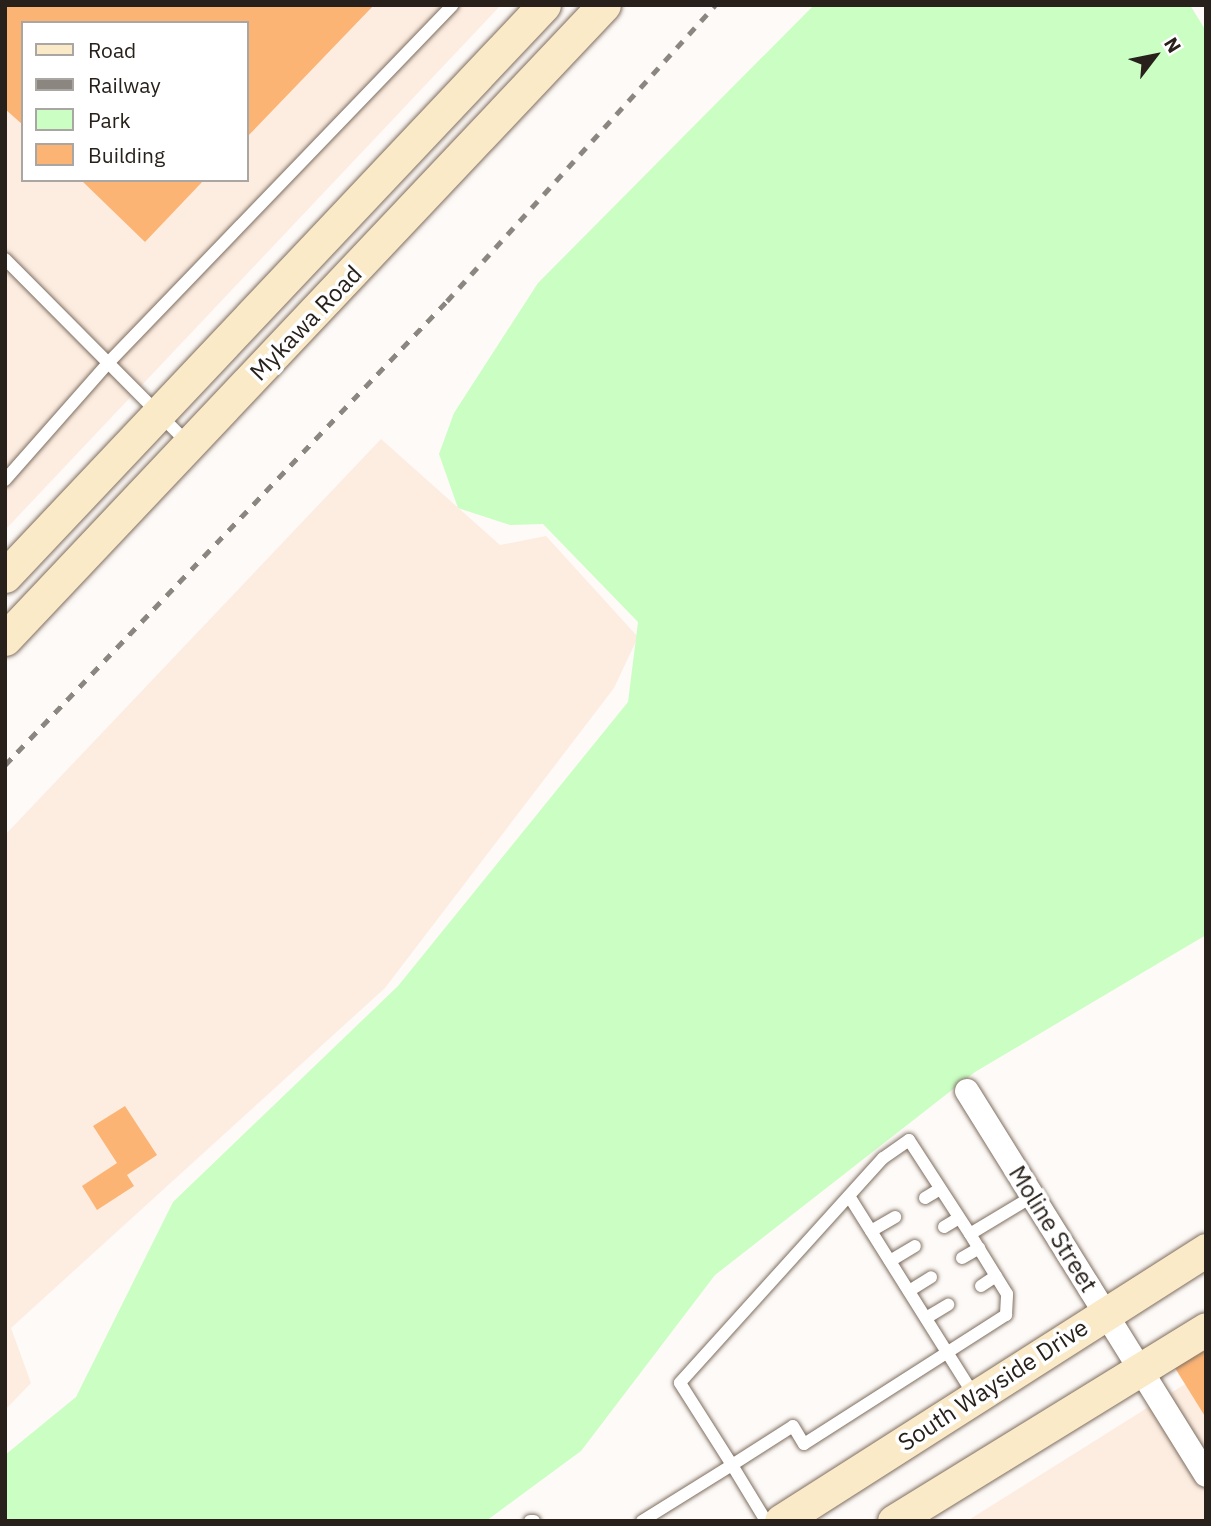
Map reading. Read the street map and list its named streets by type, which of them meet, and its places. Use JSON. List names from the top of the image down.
{
  "streets": {
    "main road": ["Mykawa Road", "South Wayside Drive"],
    "street": ["Moline Street"]
  },
  "crossings": [
    ["Moline Street", "South Wayside Drive"]
  ],
  "legend": [
    "Road",
    "Railway",
    "Park",
    "Building"
  ],
  "north": "top right"
}
